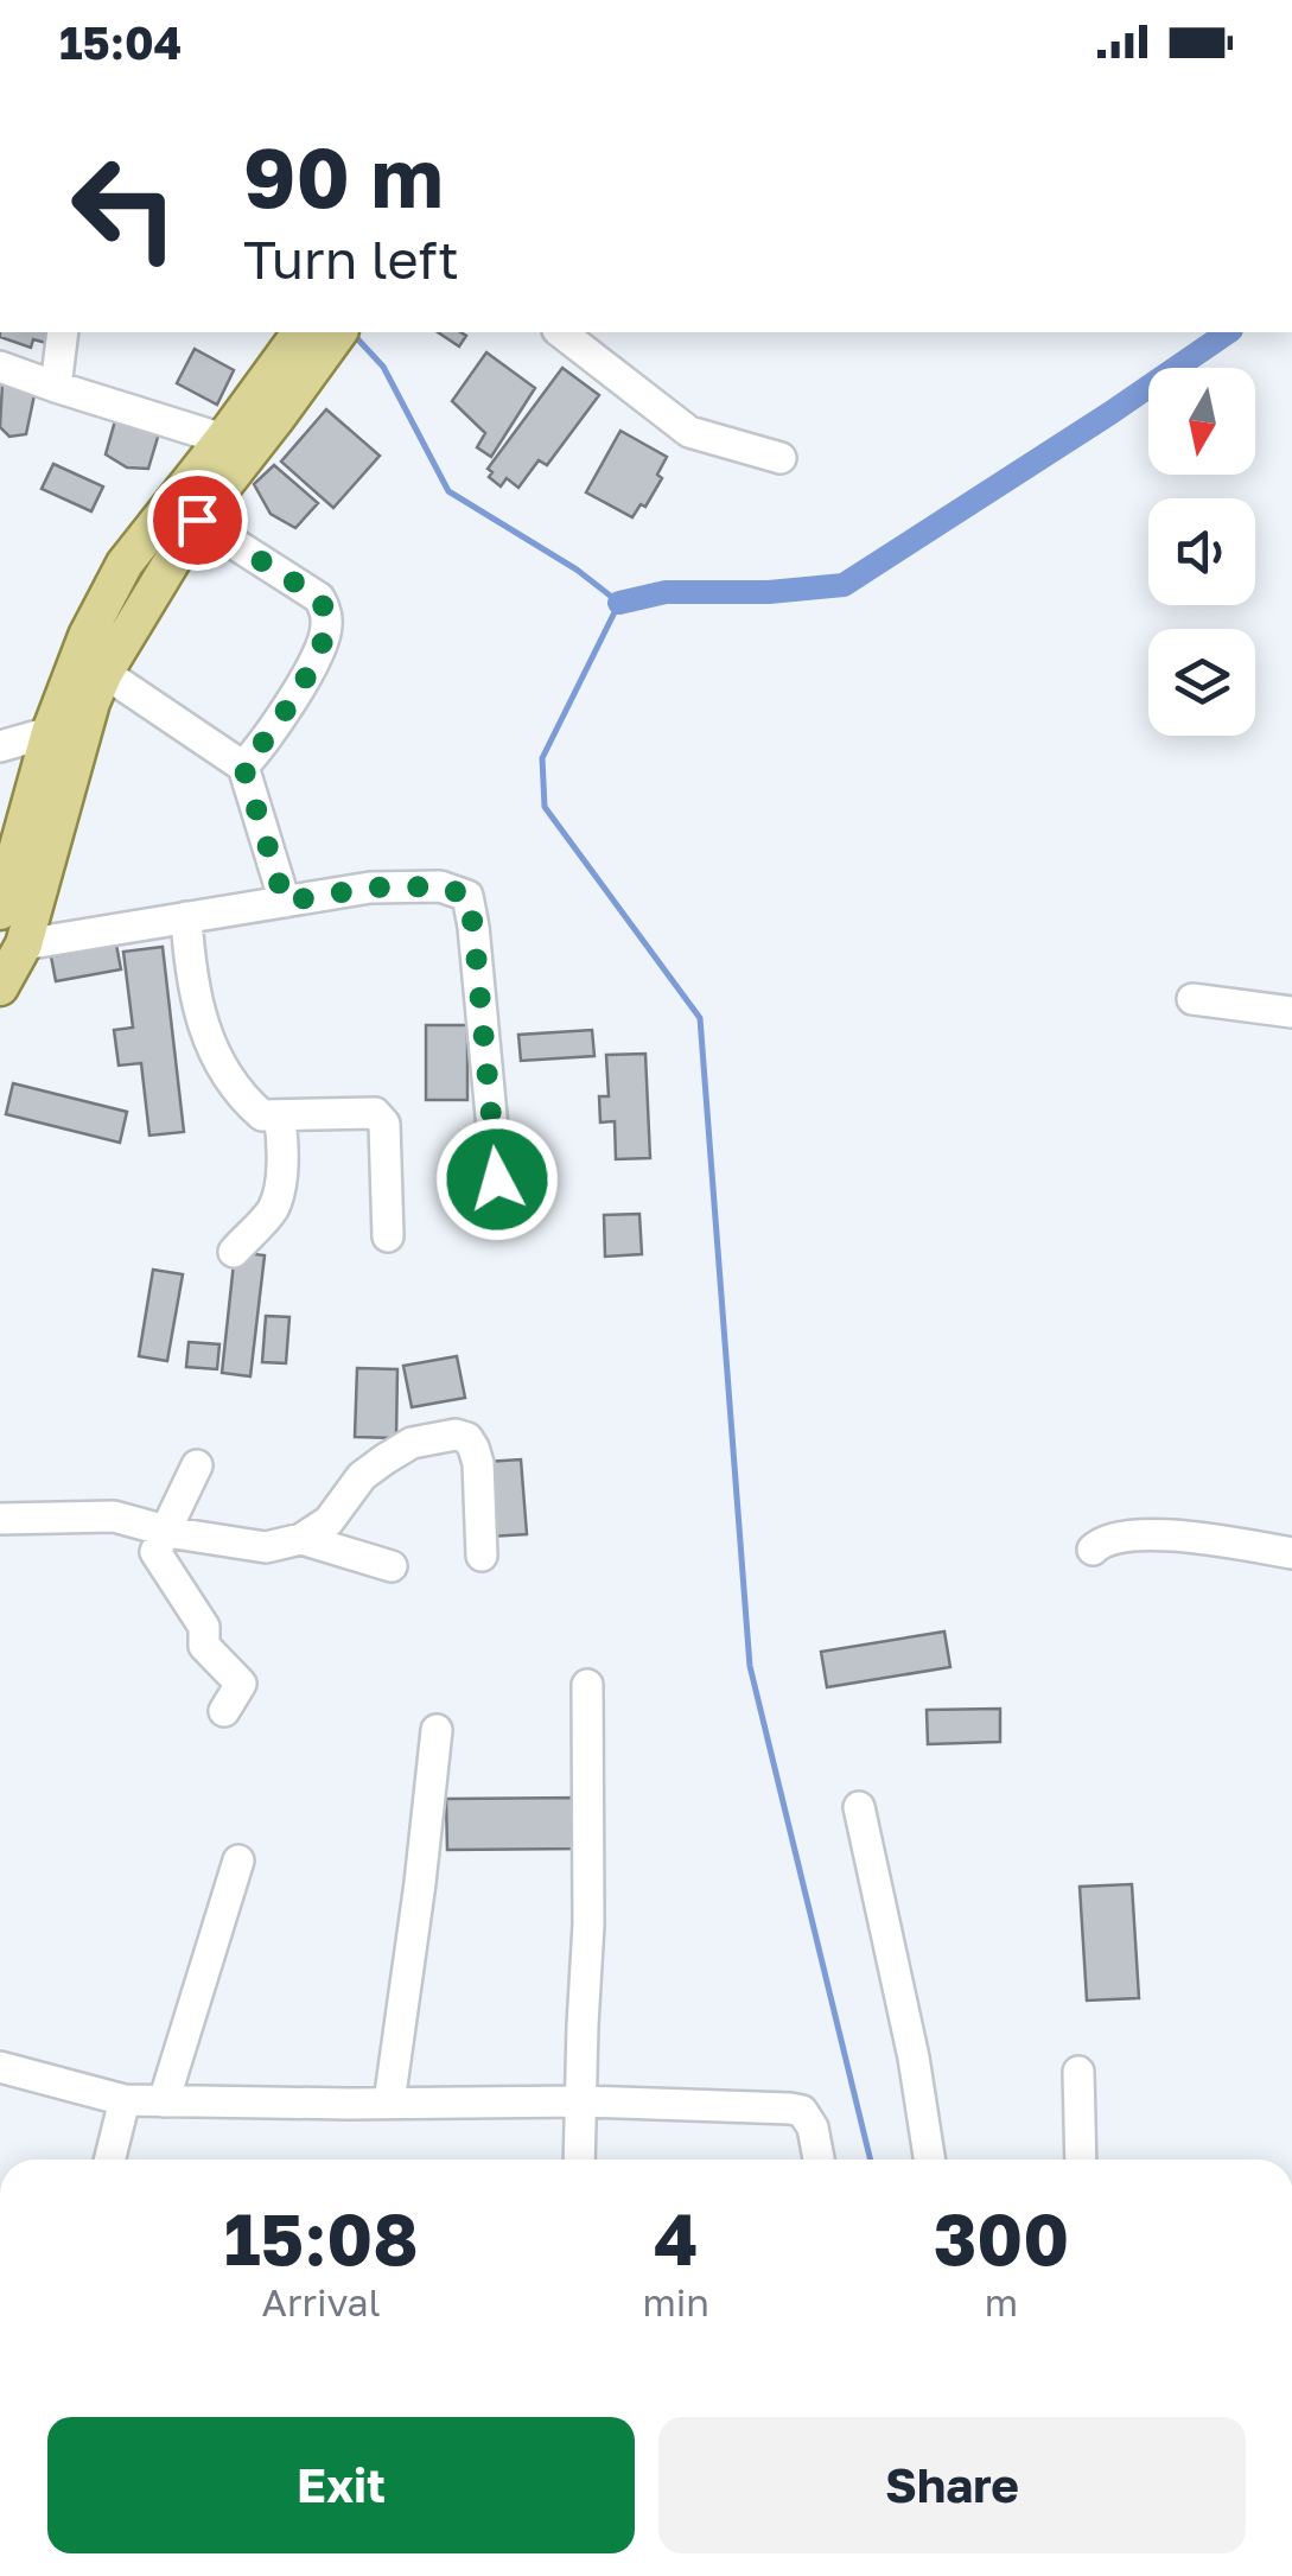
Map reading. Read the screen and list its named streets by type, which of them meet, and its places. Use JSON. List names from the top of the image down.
{
  "north": "bottom",
  "page": {
    "status": "15:04",
    "turn": ["90 m", "Turn left"],
    "eta": [
      "15:08",
      "Arrival",
      "4",
      "min",
      "300",
      "m"
    ],
    "buttons": ["Exit", "Share"]
  }
}
